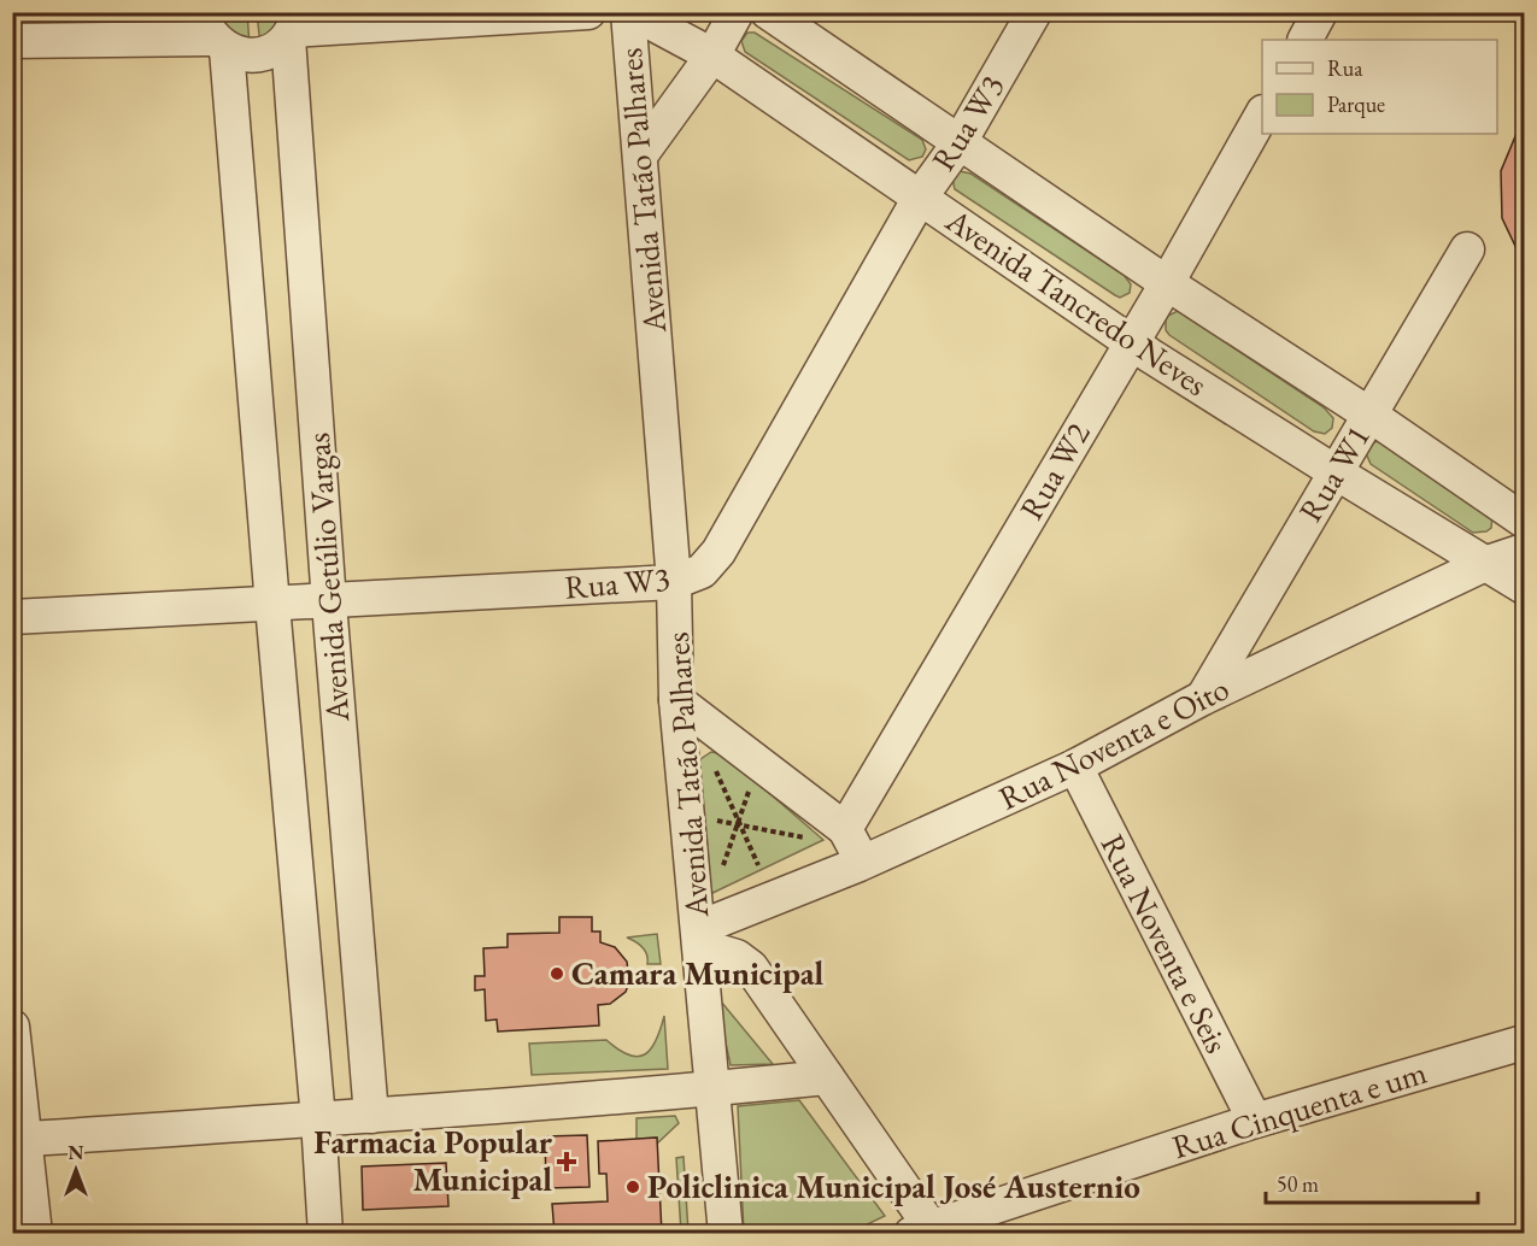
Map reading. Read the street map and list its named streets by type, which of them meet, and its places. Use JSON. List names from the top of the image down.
{
  "streets": {
    "street": [
      "Rua W3",
      "Avenida Tatão Palhares",
      "Avenida Tancredo Neves",
      "Rua W2",
      "Rua W1",
      "Avenida Getúlio Vargas",
      "Rua Noventa e Oito",
      "Rua Noventa e Seis",
      "Rua Cinquenta e um"
    ]
  },
  "crossings": [
    ["Rua W3", "Avenida Tatão Palhares"],
    ["Rua W3", "Avenida Tancredo Neves"],
    ["Rua W3", "Avenida Getúlio Vargas"],
    ["Avenida Tatão Palhares", "Avenida Tancredo Neves"],
    ["Avenida Tatão Palhares", "Rua Noventa e Oito"],
    ["Avenida Tancredo Neves", "Rua W2"],
    ["Avenida Tancredo Neves", "Rua W1"],
    ["Avenida Tancredo Neves", "Rua Noventa e Oito"],
    ["Rua W1", "Rua Noventa e Oito"],
    ["Rua Noventa e Oito", "Rua Noventa e Seis"],
    ["Rua Noventa e Seis", "Rua Cinquenta e um"]
  ],
  "places": {
    "other": ["Camara Municipal", "Policlinica Municipal José Austernio"],
    "health": ["Farmacia Popular Municipal"]
  },
  "legend": ["Rua", "Parque"],
  "scale_bar": "50 m",
  "north": "top"
}
